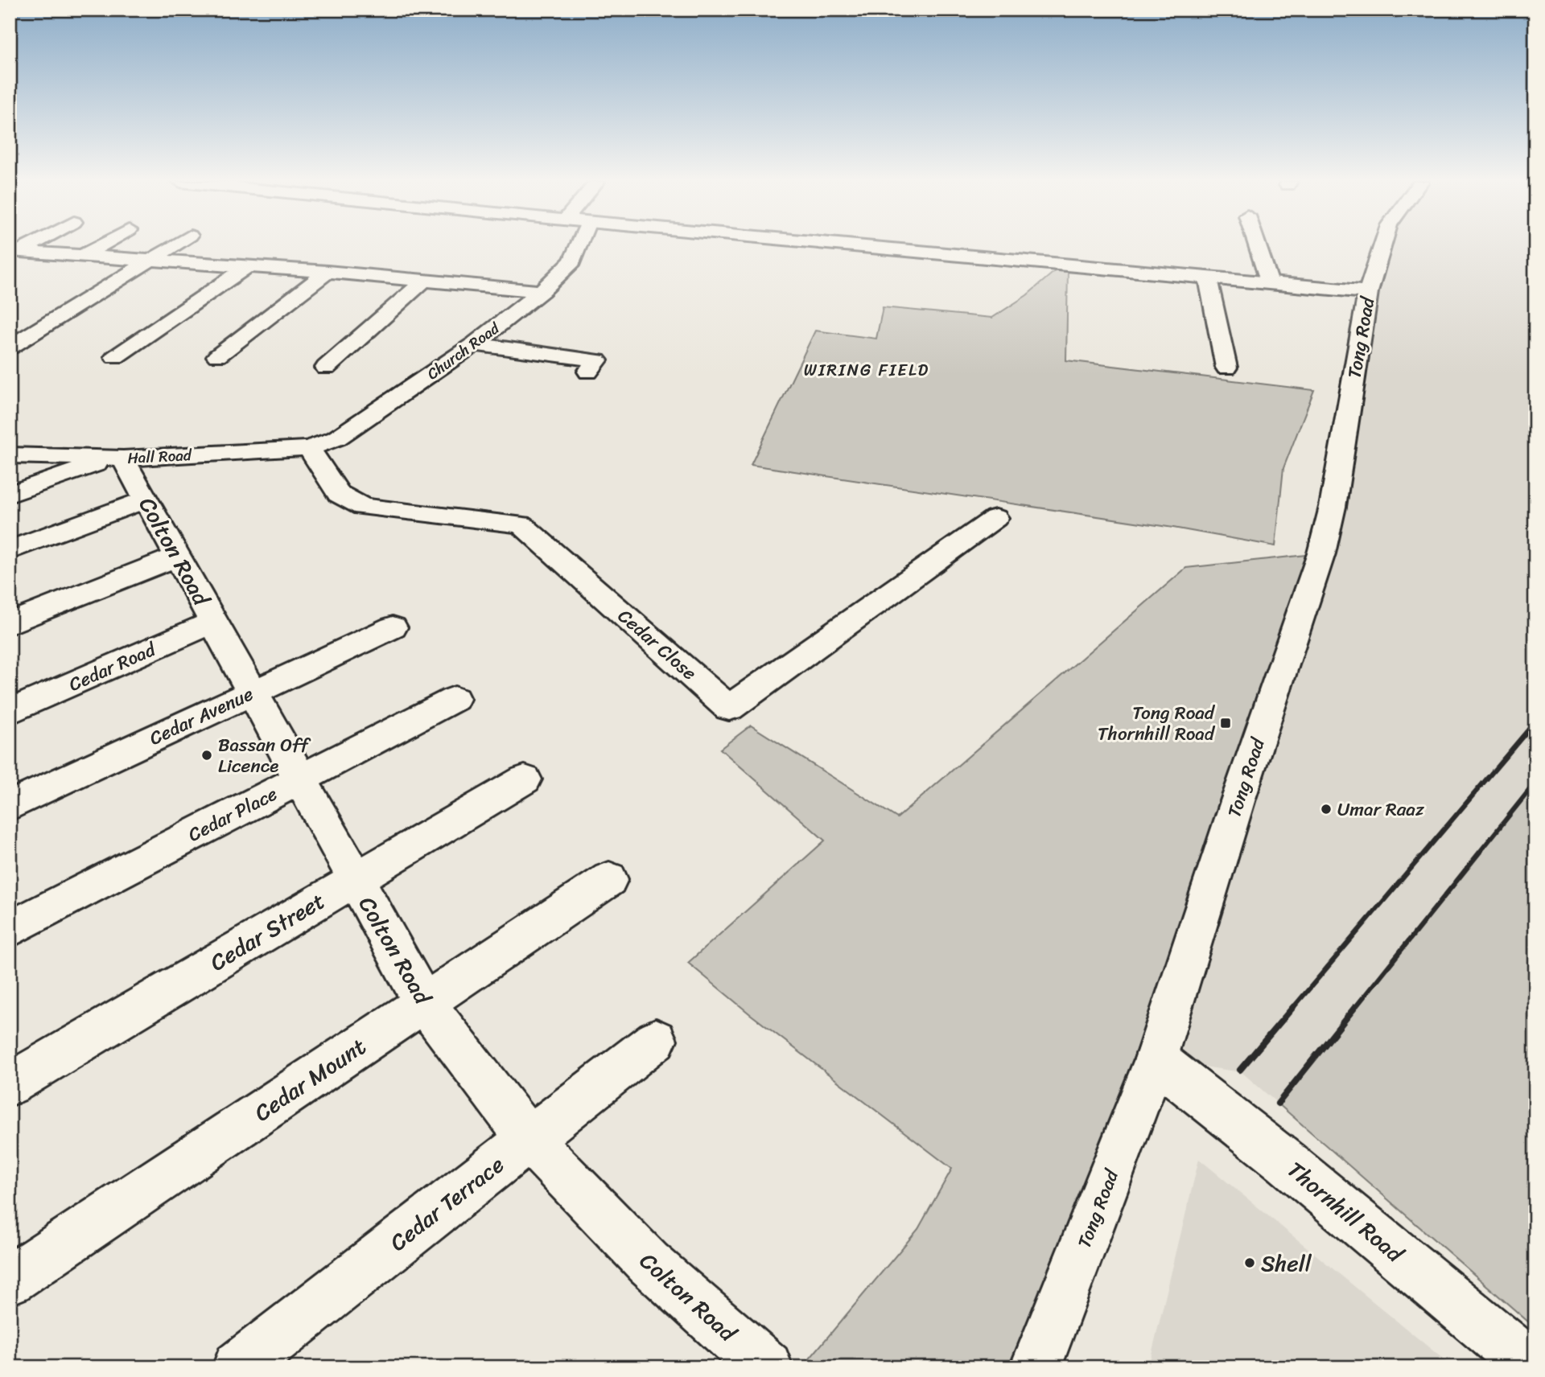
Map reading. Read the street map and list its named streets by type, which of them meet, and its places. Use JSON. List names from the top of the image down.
{
  "streets": {
    "street": [
      "Tong Road",
      "Church Road",
      "Hall Road",
      "Colton Road",
      "Cedar Close",
      "Cedar Road",
      "Cedar Avenue",
      "Cedar Place",
      "Cedar Street",
      "Cedar Mount",
      "Cedar Terrace",
      "Thornhill Road"
    ]
  },
  "crossings": [
    ["Tong Road", "Thornhill Road"],
    ["Church Road", "Hall Road"],
    ["Church Road", "Cedar Close"],
    ["Hall Road", "Colton Road"],
    ["Hall Road", "Cedar Close"],
    ["Colton Road", "Cedar Road"],
    ["Colton Road", "Cedar Avenue"],
    ["Colton Road", "Cedar Place"],
    ["Colton Road", "Cedar Street"],
    ["Colton Road", "Cedar Mount"],
    ["Colton Road", "Cedar Terrace"]
  ],
  "districts": ["WIRING FIELD"],
  "places": {
    "transit": ["Tong Road Thornhill Road"],
    "other": ["Bassan Off Licence", "Umar Raaz", "Shell"]
  }
}
